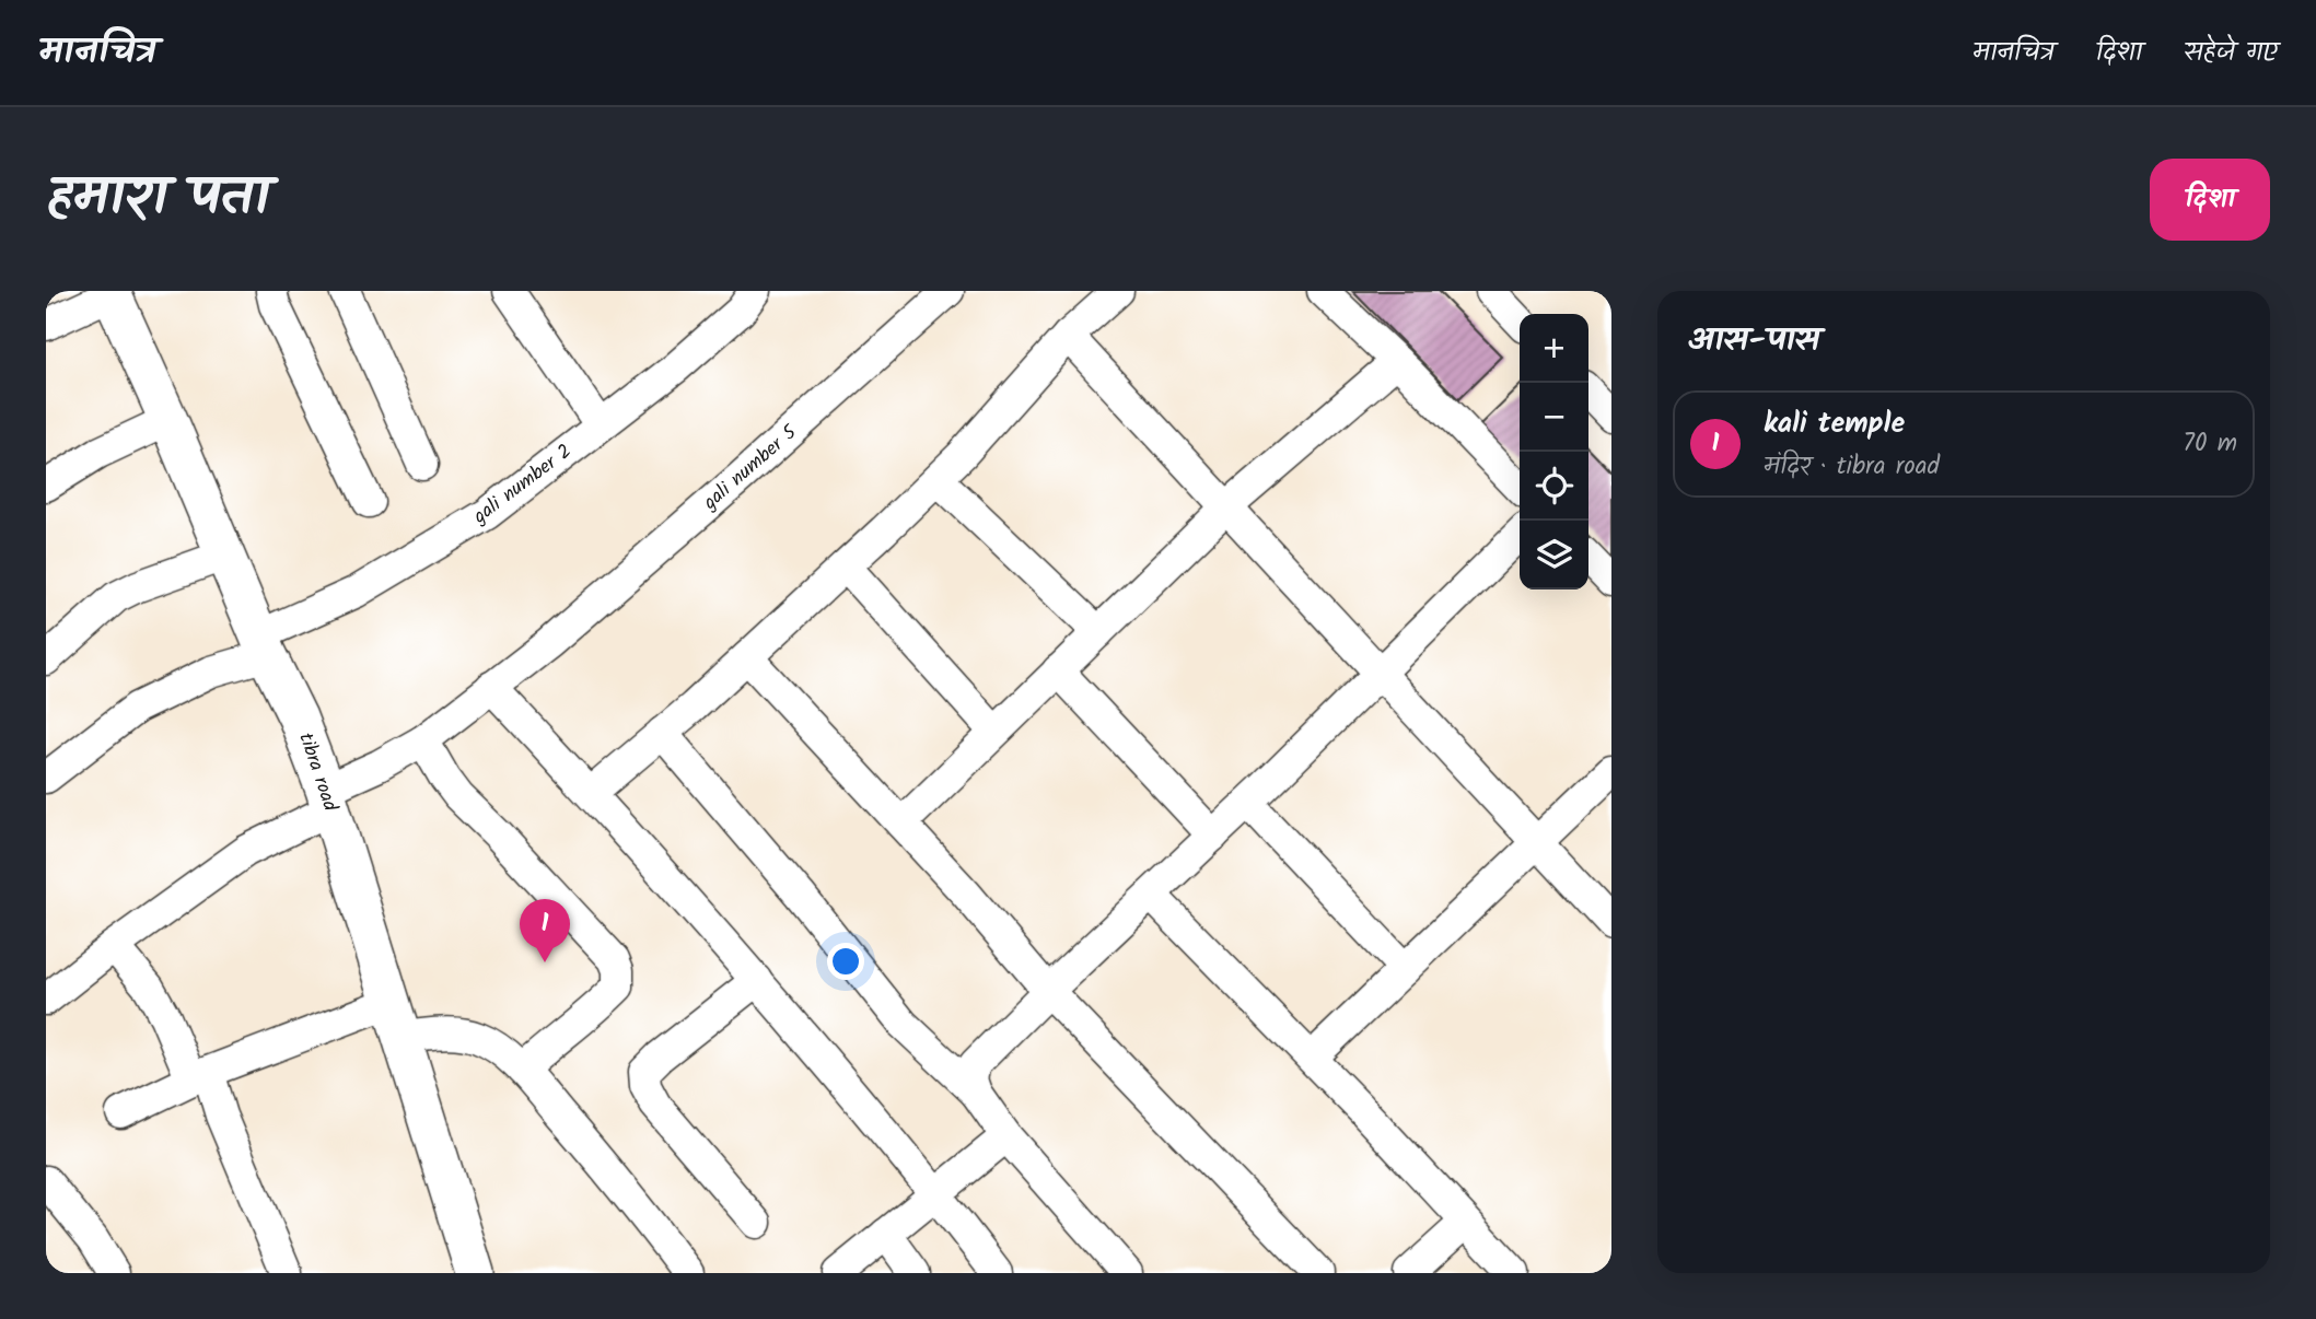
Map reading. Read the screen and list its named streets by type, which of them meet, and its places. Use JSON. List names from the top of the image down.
{
  "streets": {
    "street": ["gali number 5", "gali number 2", "tibra road"]
  },
  "crossings": [
    ["gali number 5", "tibra road"],
    ["gali number 2", "tibra road"]
  ],
  "page": {
    "header": "मानचित्र",
    "nav": ["मानचित्र", "दिशा", "सहेजे गए"],
    "title": "हमारा पता",
    "buttons": "दिशा",
    "heading": "आस-पास",
    "map_buttons": ["+", "−"],
    "list": [
      {
        "mark": "1",
        "name": "kali temple",
        "note": "मंदिर · tibra road",
        "value": "70 m"
      }
    ],
    "pins": "1"
  }
}
